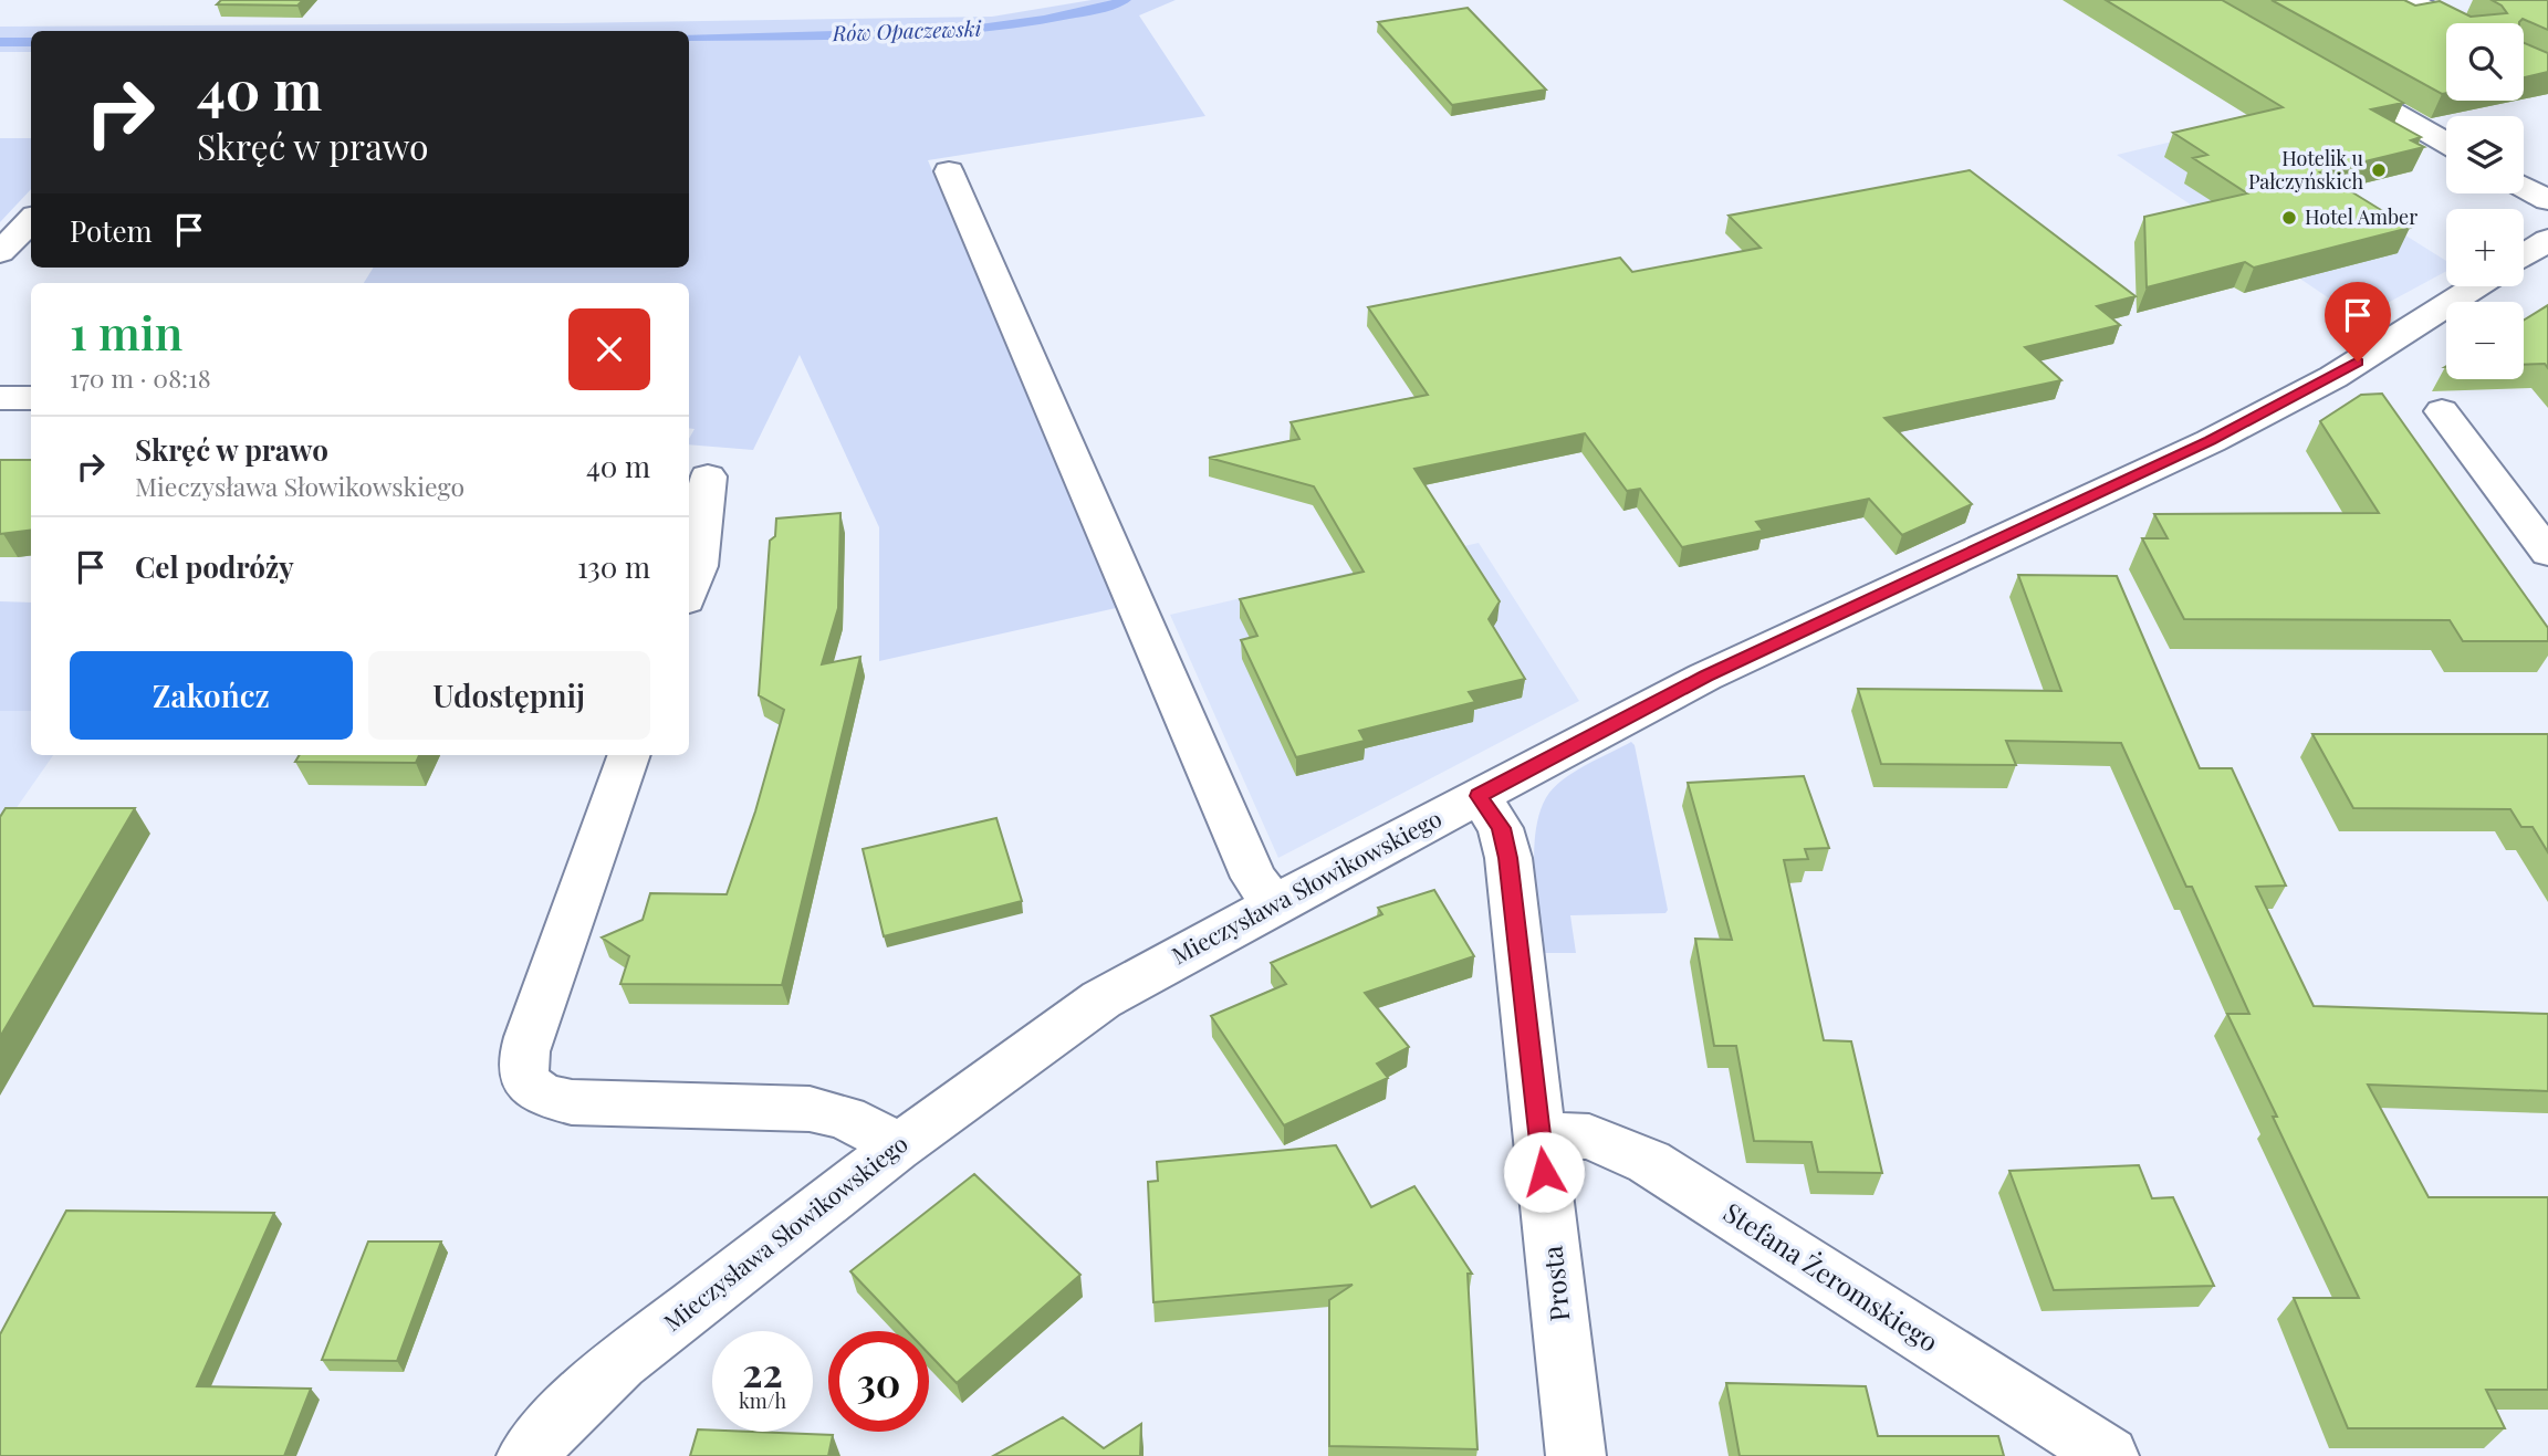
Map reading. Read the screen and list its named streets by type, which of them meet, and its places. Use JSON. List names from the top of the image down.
{
  "streets": {
    "street": ["Mieczysława Słowikowskiego", "Stefana Żeromskiego", "Prosta"]
  },
  "crossings": [
    ["Mieczysława Słowikowskiego", "Prosta"],
    ["Stefana Żeromskiego", "Prosta"]
  ],
  "water": ["Rów Opaczewski"],
  "places": ["Hotelik u Pałczyńskich", "Hotel Amber"],
  "page": {
    "map_buttons": ["+", "−"],
    "turn": ["40 m", "Skręć w prawo"],
    "then": "Potem",
    "heading": ["1 min", "170 m · 08:18"],
    "list": [
      {
        "name": "Skręć w prawo",
        "note": "Mieczysława Słowikowskiego",
        "value": "40 m"
      },
      {
        "name": "Cel podróży",
        "value": "130 m"
      }
    ],
    "buttons": ["Zakończ", "Udostępnij"],
    "speed": "22 km/h",
    "limit": "30"
  }
}
